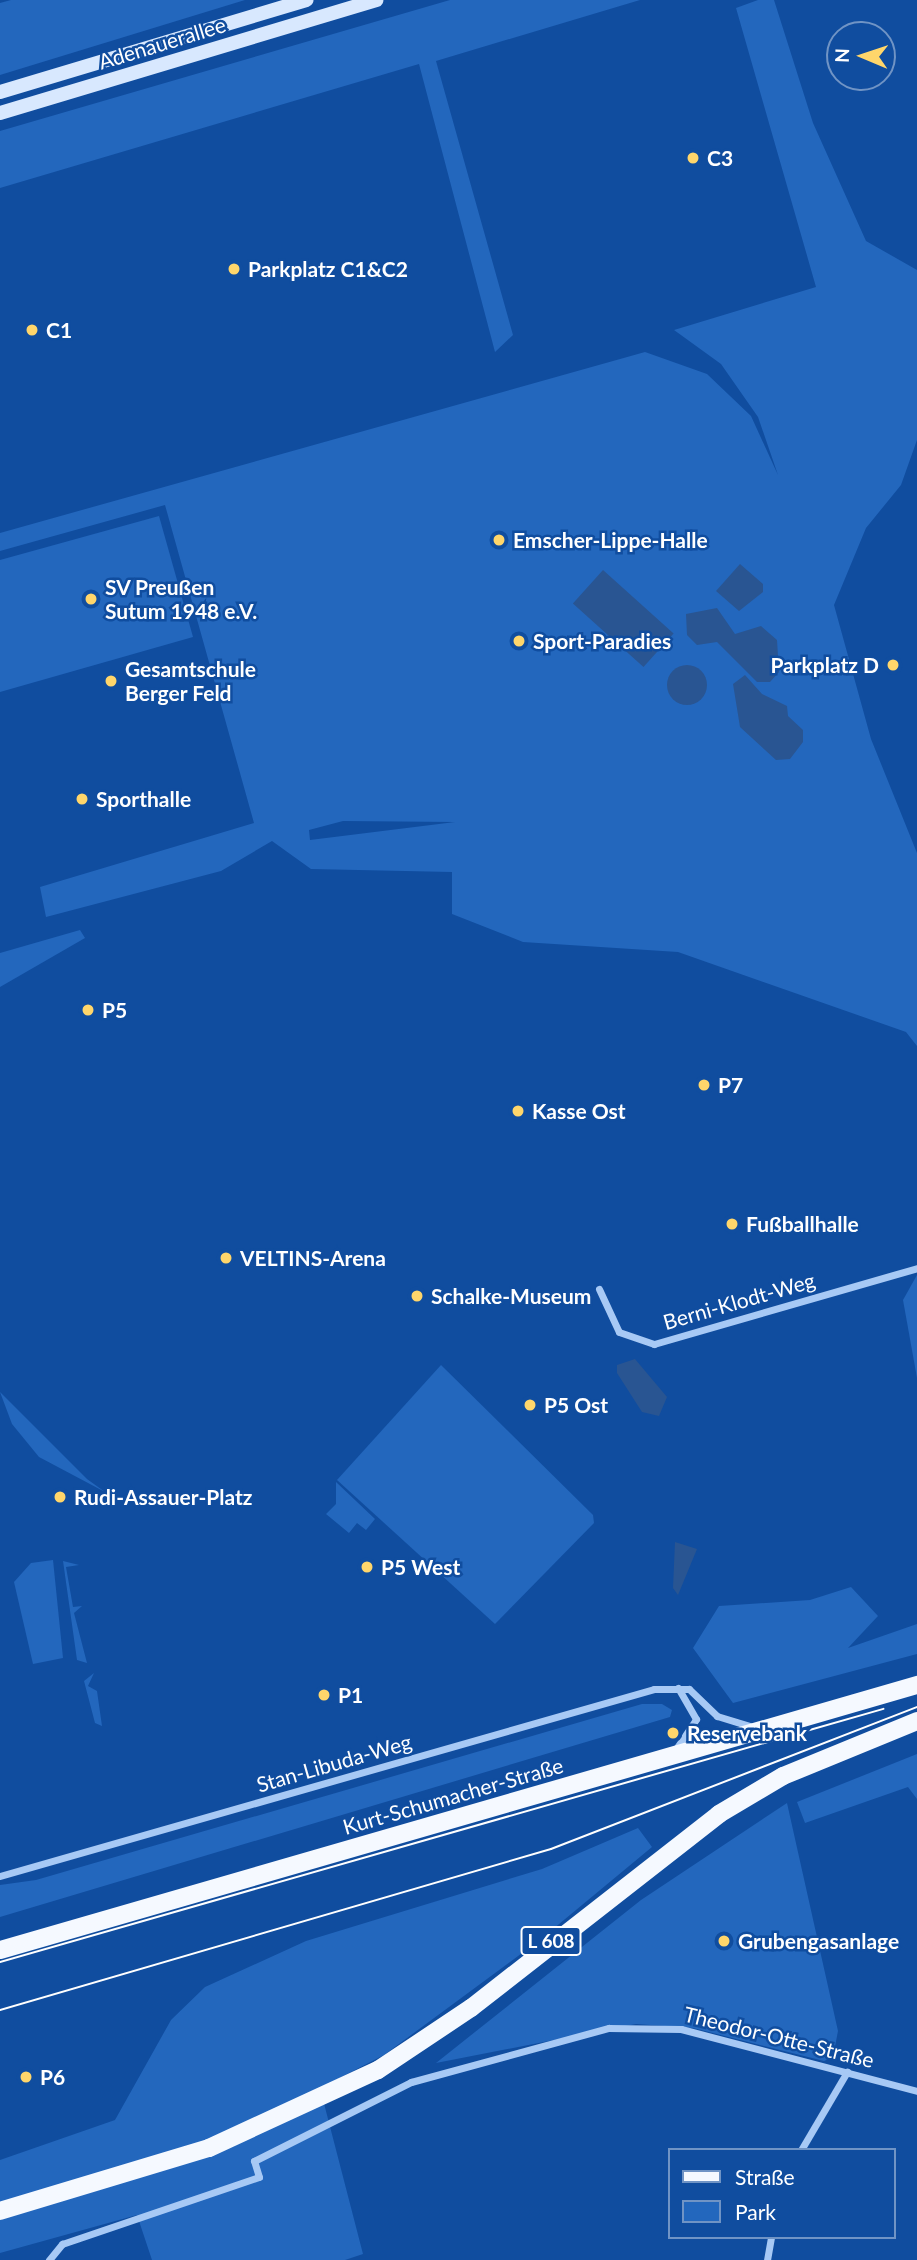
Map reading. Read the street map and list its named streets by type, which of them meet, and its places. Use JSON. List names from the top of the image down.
{
  "streets": {
    "main road": ["Adenauerallee", "Kurt-Schumacher-Straße", "L 608"],
    "street": ["Berni-Klodt-Weg", "Stan-Libuda-Weg", "Theodor-Otte-Straße"]
  },
  "places": [
    "C3",
    "Parkplatz C1&C2",
    "C1",
    "Emscher-Lippe-Halle",
    "SV Preußen Sutum 1948 e.V.",
    "Sport-Paradies",
    "Parkplatz D",
    "Gesamtschule Berger Feld",
    "Sporthalle",
    "P5",
    "P7",
    "Kasse Ost",
    "Fußballhalle",
    "VELTINS-Arena",
    "Schalke-Museum",
    "P5 Ost",
    "Rudi-Assauer-Platz",
    "P5 West",
    "P1",
    "Reservebank",
    "Grubengasanlage",
    "P6"
  ],
  "legend": ["Straße", "Park"],
  "north": "left"
}
